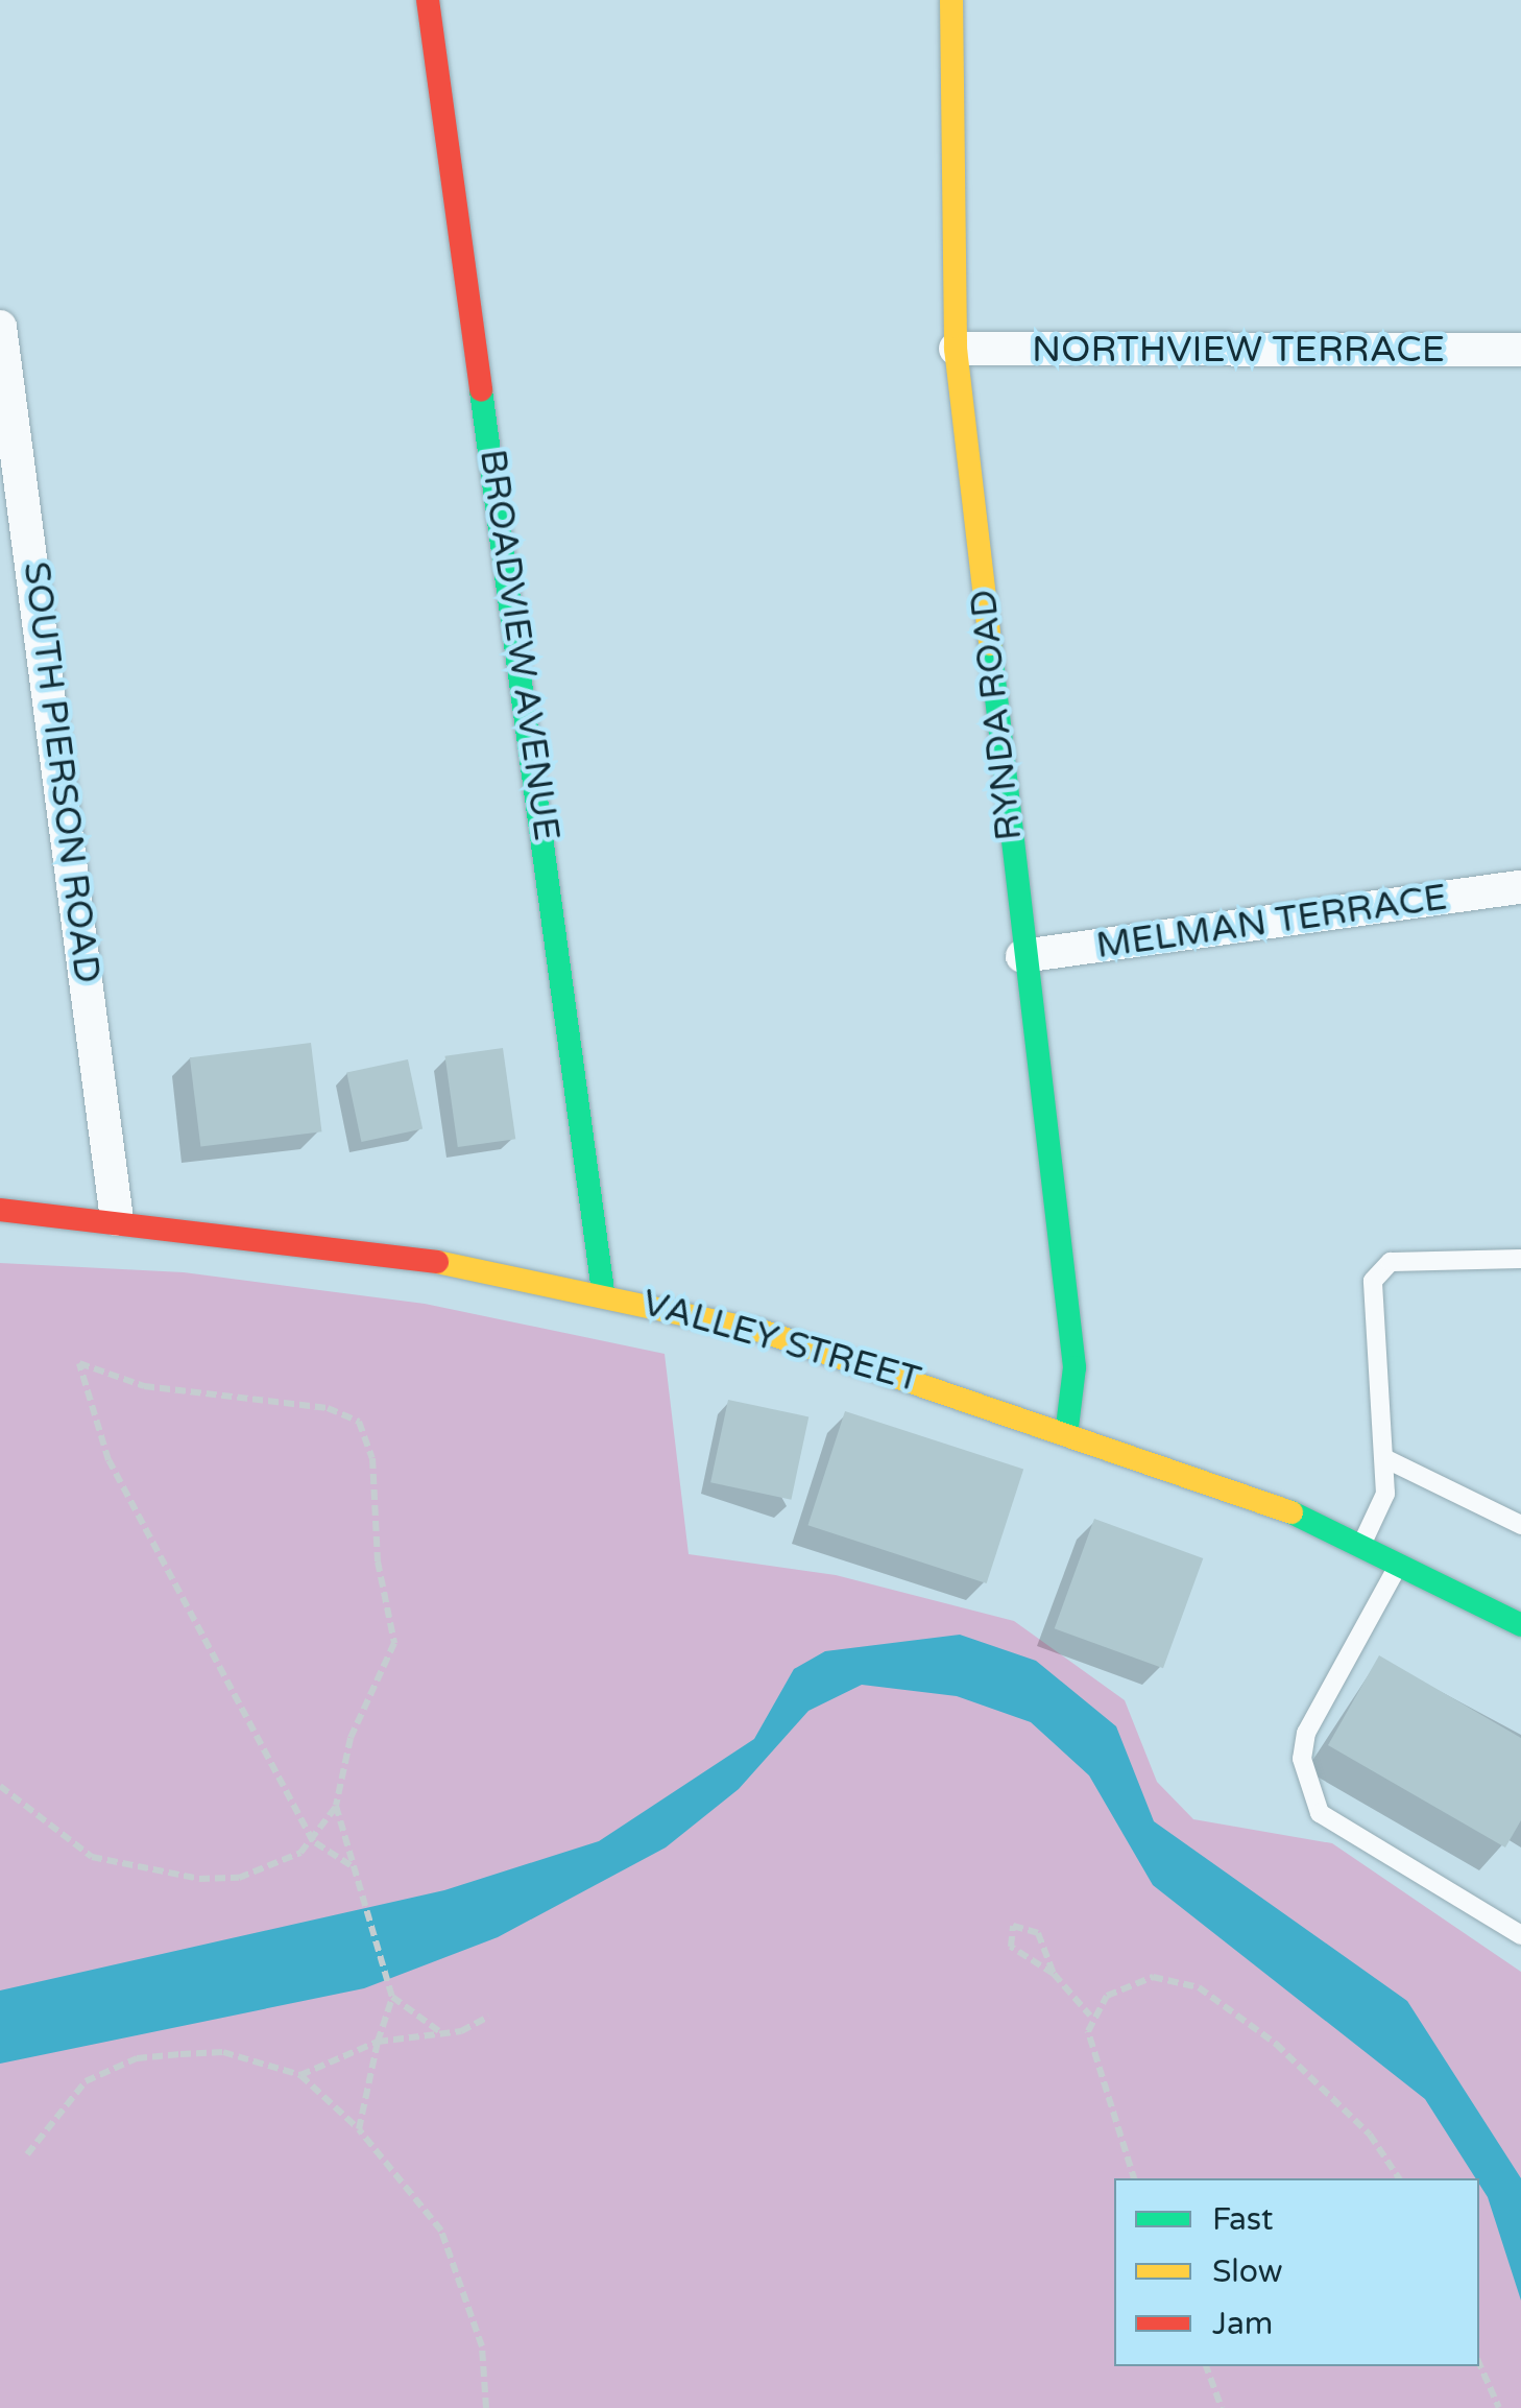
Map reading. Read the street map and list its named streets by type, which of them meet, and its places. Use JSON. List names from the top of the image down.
{
  "streets": {
    "street": [
      "NORTHVIEW TERRACE",
      "BROADVIEW AVENUE",
      "RYNDA ROAD",
      "SOUTH PIERSON ROAD",
      "MELMAN TERRACE",
      "VALLEY STREET"
    ]
  },
  "crossings": [
    ["NORTHVIEW TERRACE", "RYNDA ROAD"],
    ["BROADVIEW AVENUE", "VALLEY STREET"],
    ["RYNDA ROAD", "MELMAN TERRACE"],
    ["RYNDA ROAD", "VALLEY STREET"],
    ["SOUTH PIERSON ROAD", "VALLEY STREET"]
  ],
  "legend": ["Fast", "Slow", "Jam"]
}
